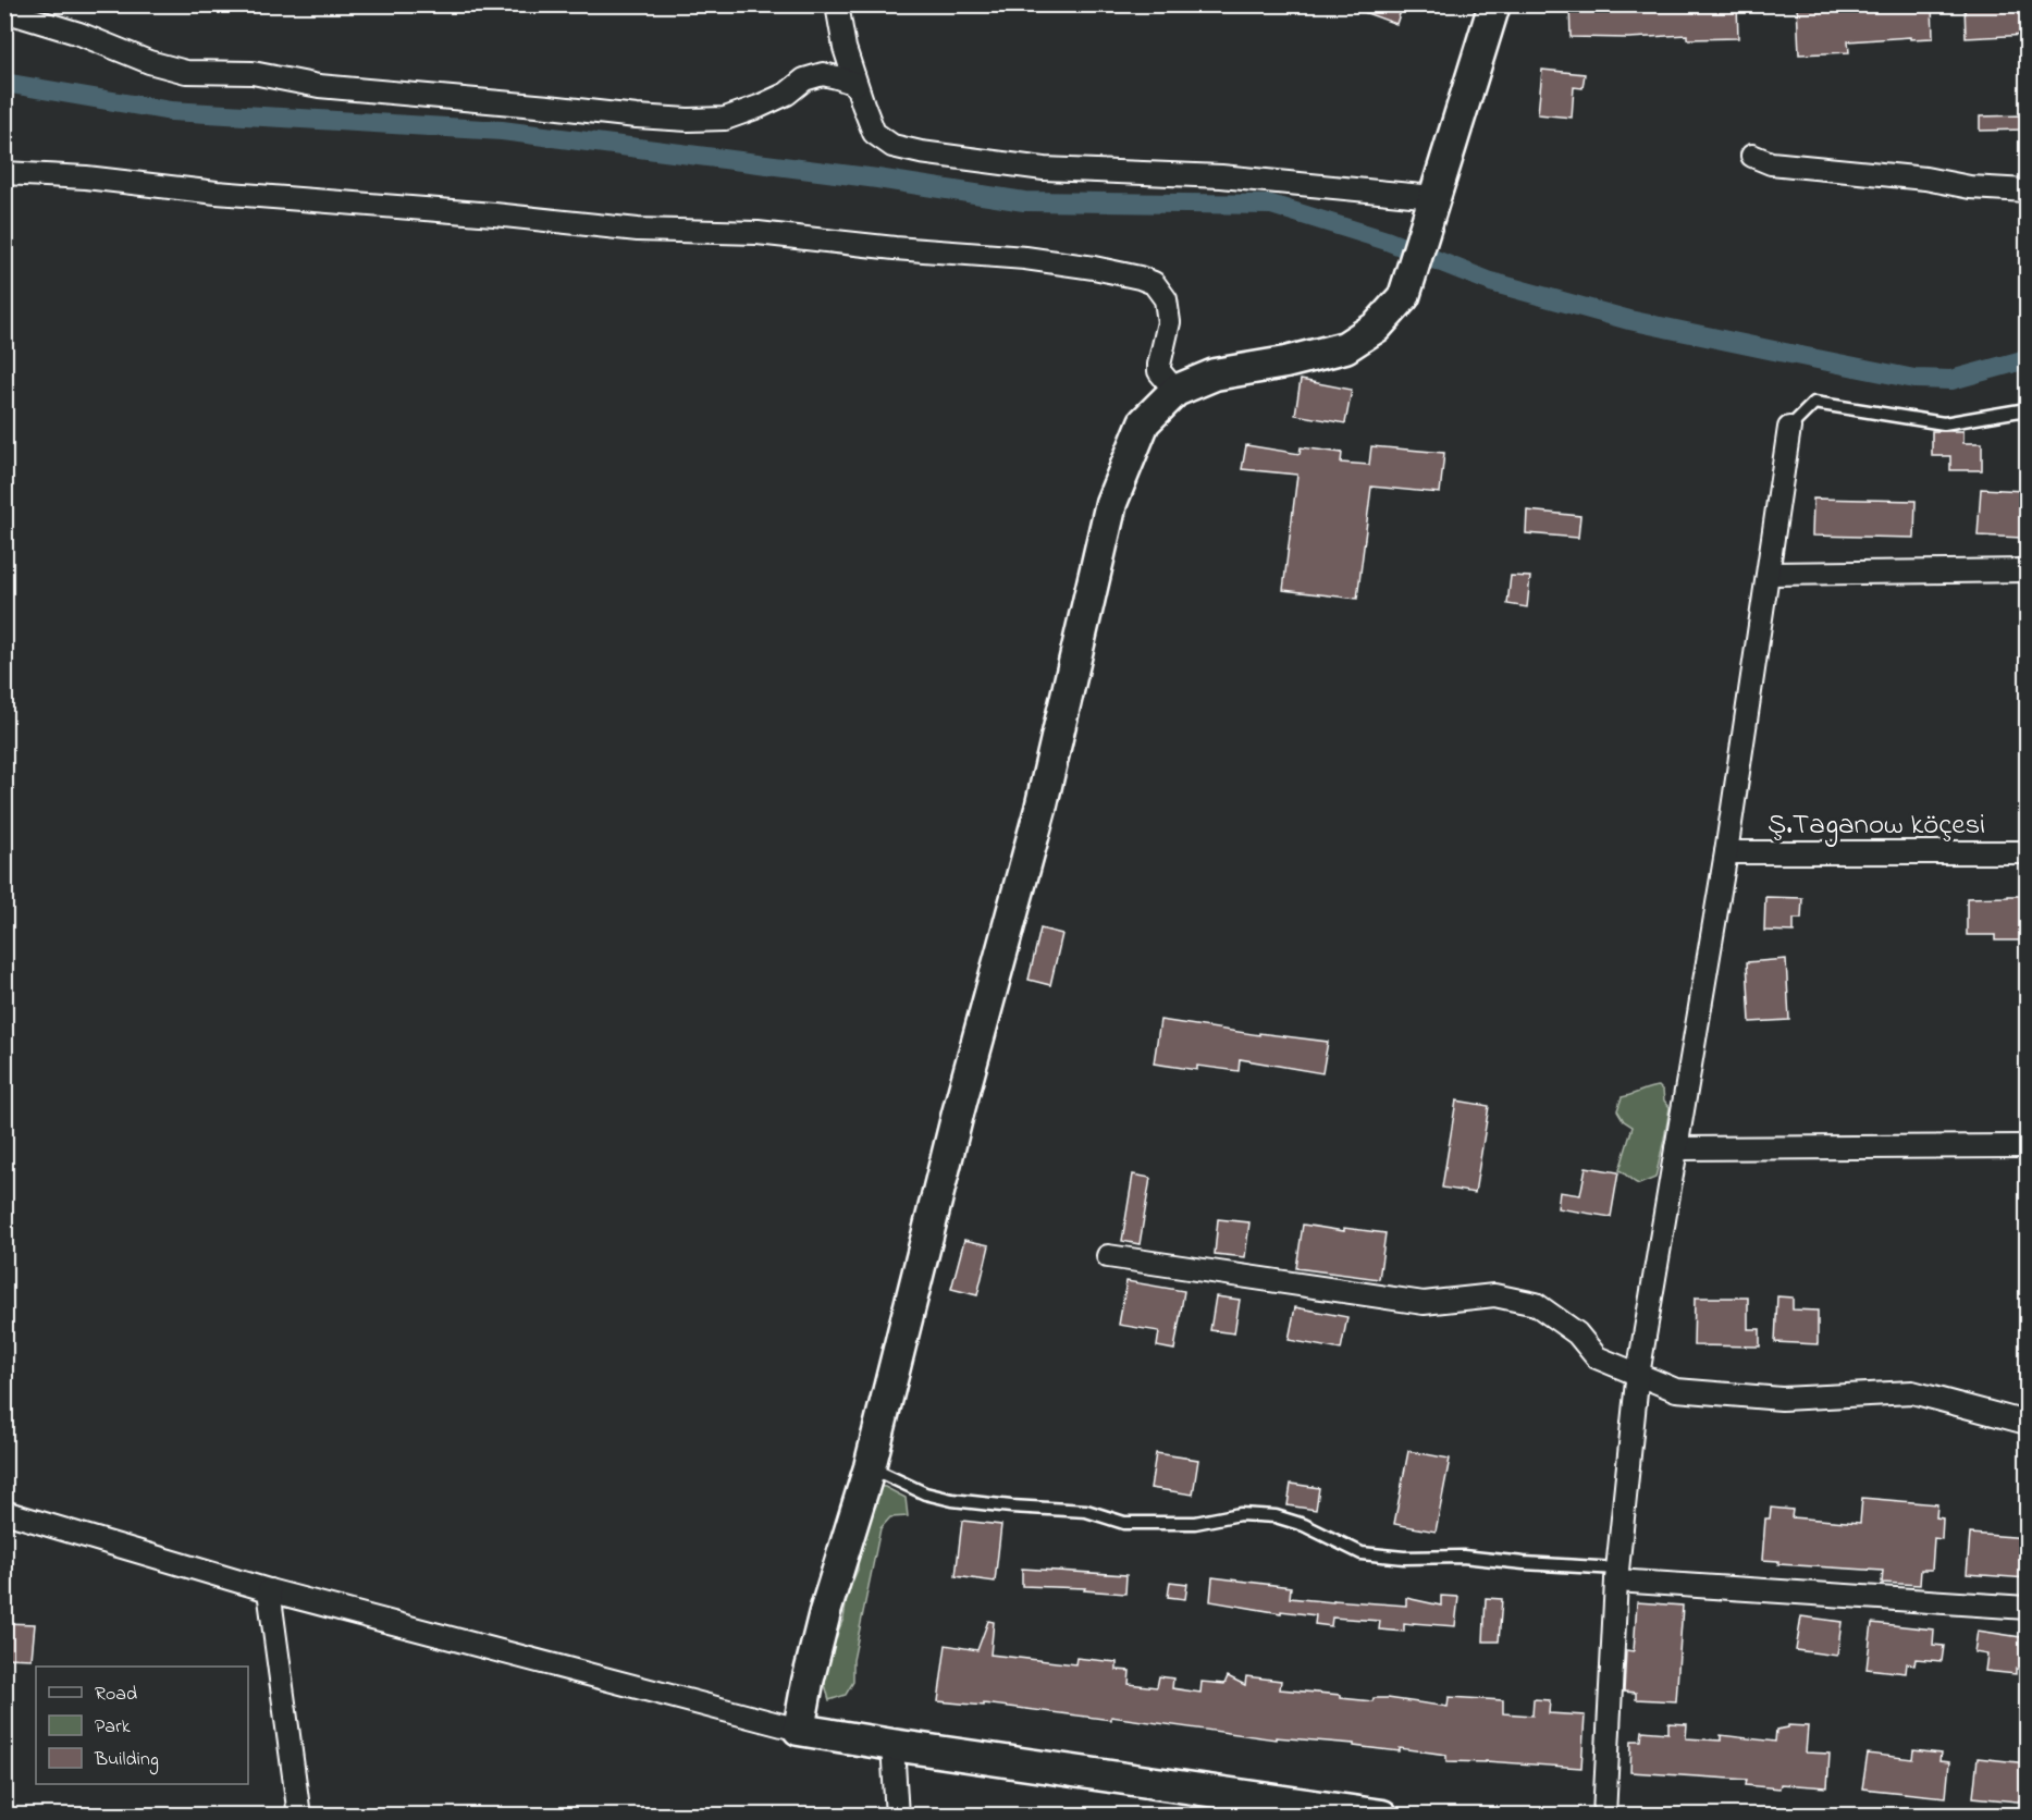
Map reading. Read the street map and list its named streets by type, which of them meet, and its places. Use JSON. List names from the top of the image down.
{
  "streets": {
    "street": ["Ş.Taganow köçesi"]
  },
  "legend": ["Road", "Park", "Building"]
}
